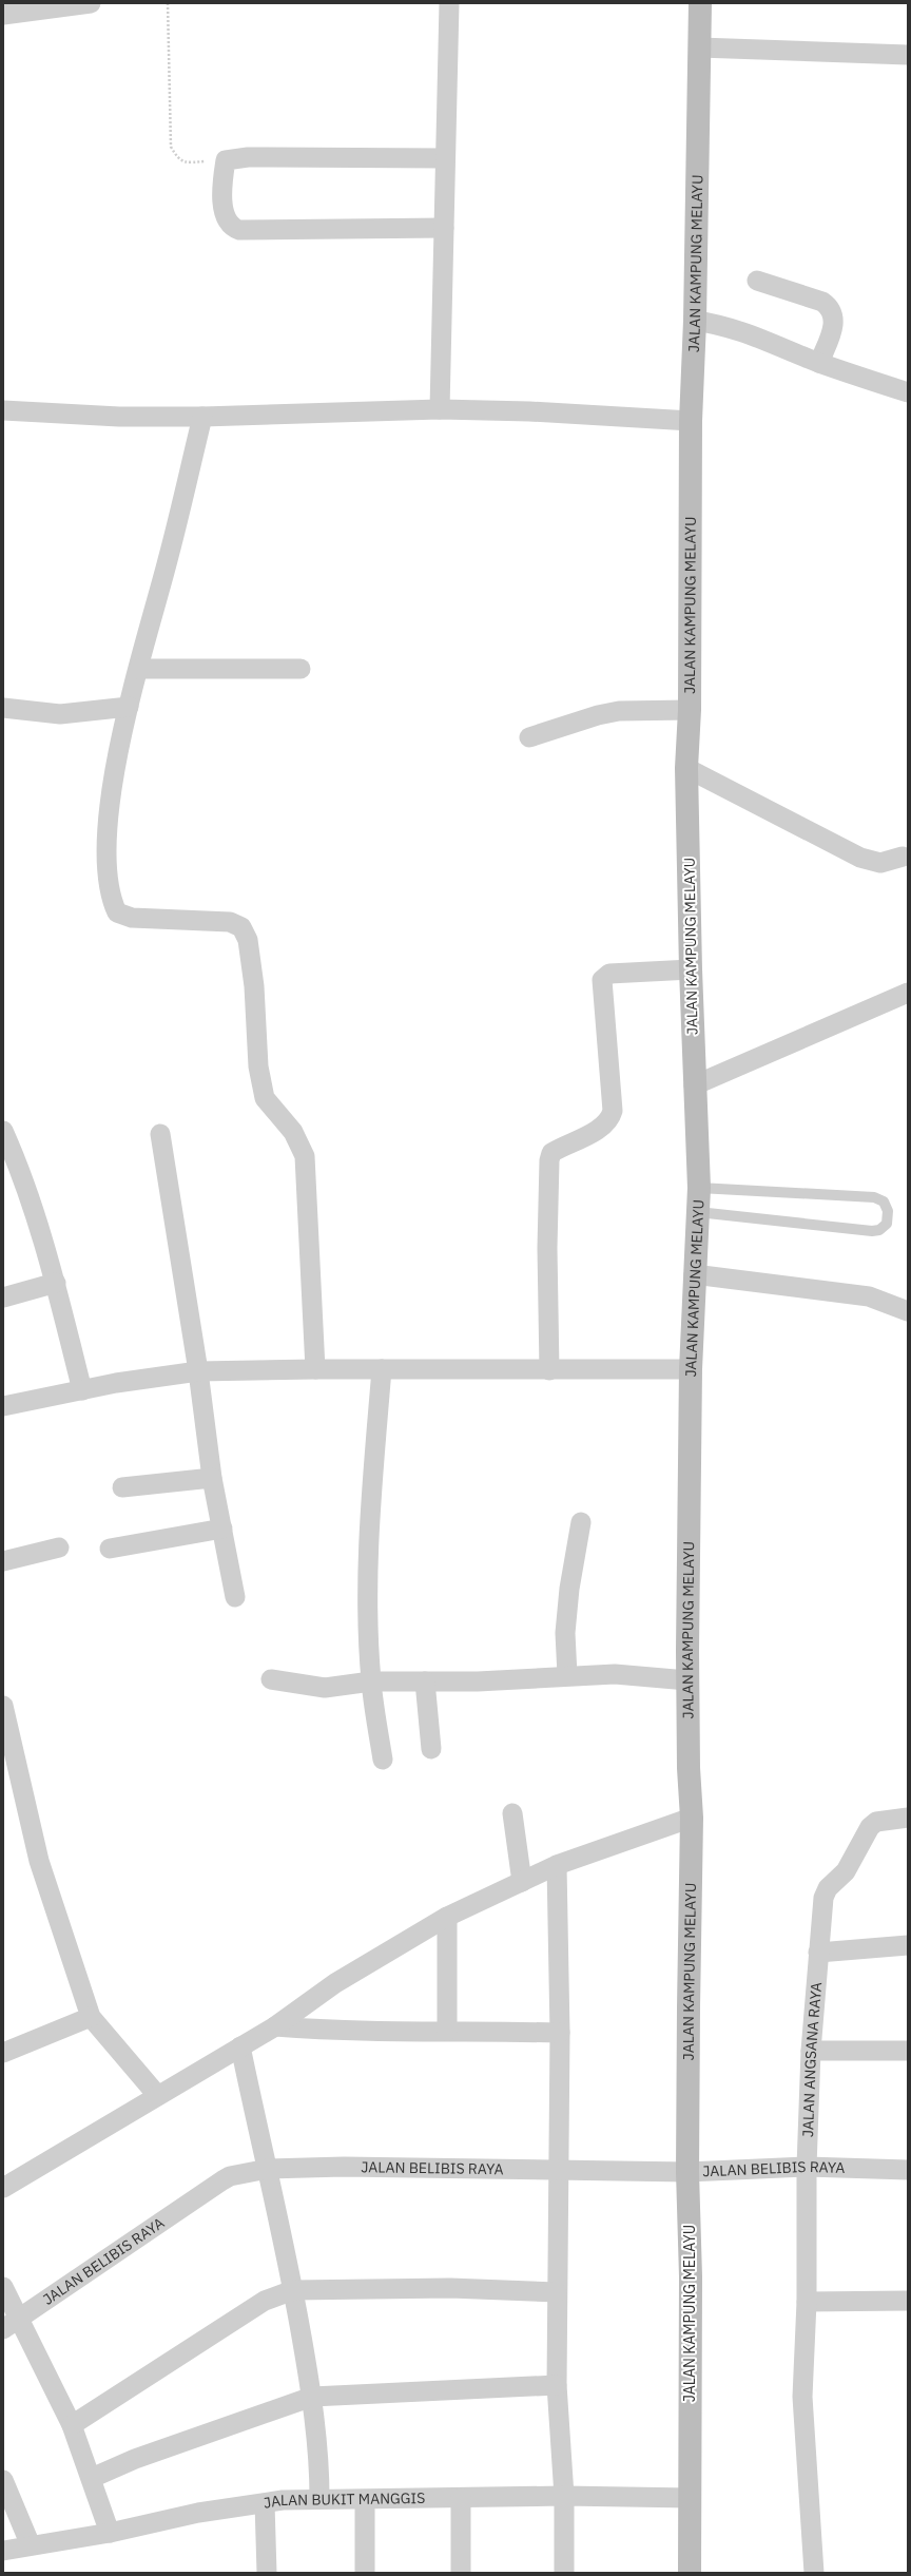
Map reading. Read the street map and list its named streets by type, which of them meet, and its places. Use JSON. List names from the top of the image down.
{
  "streets": {
    "main road": ["JALAN KAMPUNG MELAYU"],
    "street": ["JALAN ANGSANA RAYA", "JALAN BELIBIS RAYA", "JALAN BUKIT MANGGIS"]
  },
  "crossings": [
    ["JALAN KAMPUNG MELAYU", "JALAN BELIBIS RAYA"],
    ["JALAN KAMPUNG MELAYU", "JALAN BUKIT MANGGIS"],
    ["JALAN ANGSANA RAYA", "JALAN BELIBIS RAYA"]
  ]
}
